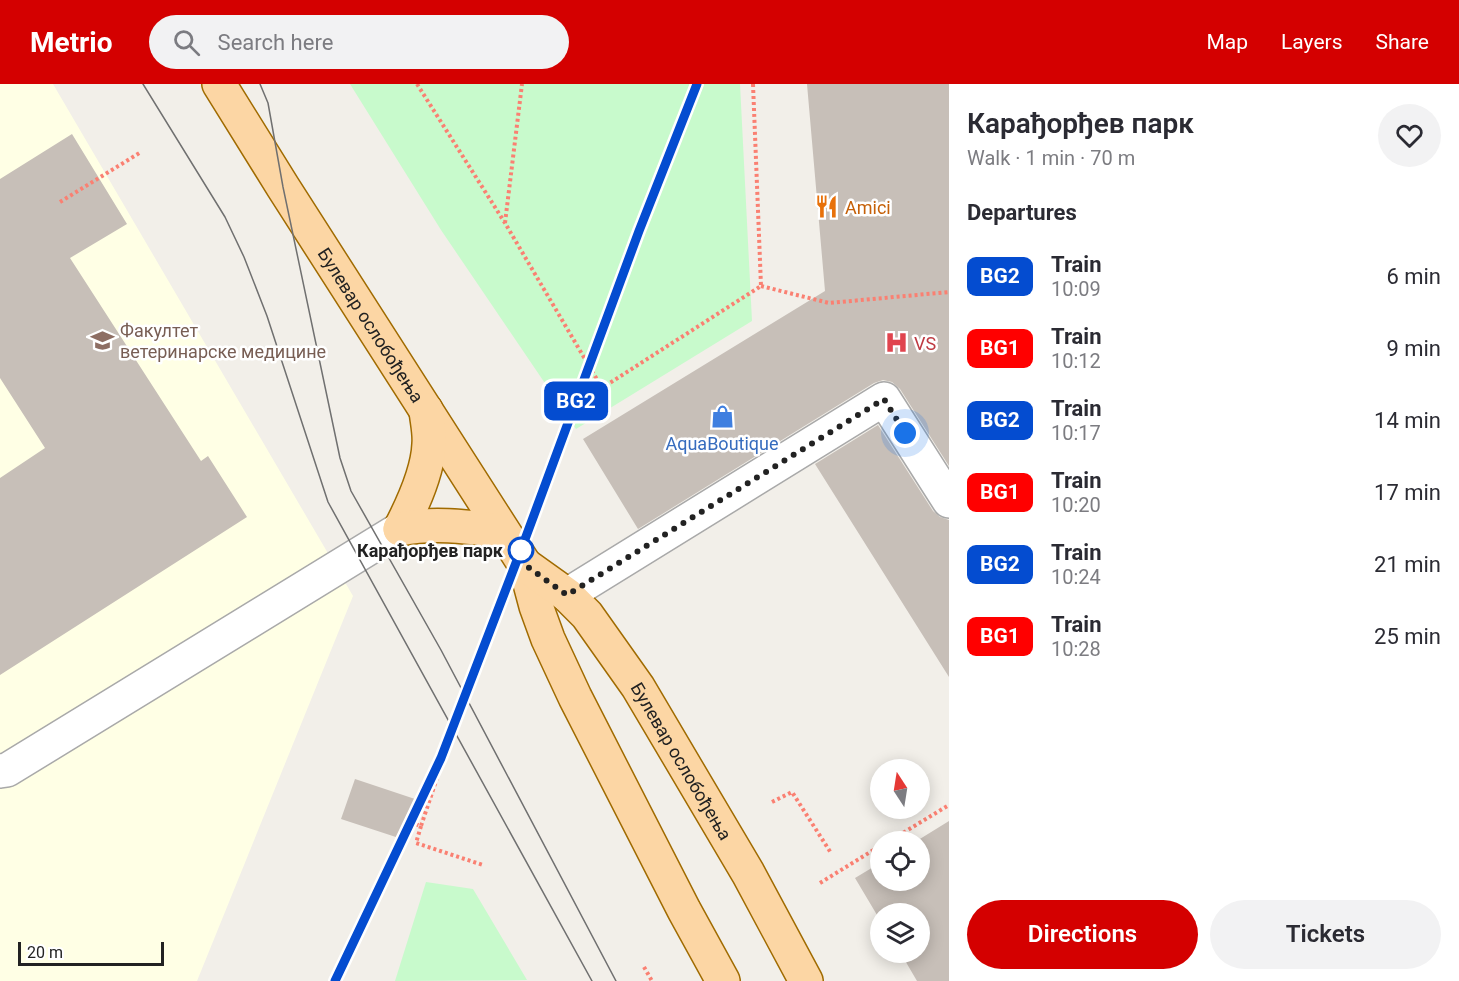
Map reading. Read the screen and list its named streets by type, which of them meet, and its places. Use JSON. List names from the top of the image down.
{
  "streets": {
    "main road": ["Булевар ослобођења"]
  },
  "places": {
    "restaurant": ["Amici"],
    "school or university": ["Факултет ветеринарске медицине"],
    "hospital": ["VS"],
    "shop": ["AquaBoutique"],
    "other": ["Карађорђев парк"]
  },
  "scale_bar": "20 m",
  "north": "top",
  "page": {
    "header": "Metrio",
    "search": "Search here",
    "nav": ["Map", "Layers", "Share"],
    "on_map": "BG2",
    "heading": [
      ["Карађорђев парк", "Walk · 1 min · 70 m"],
      "Departures"
    ],
    "list": [
      {
        "mark": "BG2",
        "name": "Train",
        "note": "10:09",
        "value": "6 min"
      },
      {
        "mark": "BG1",
        "name": "Train",
        "note": "10:12",
        "value": "9 min"
      },
      {
        "mark": "BG2",
        "name": "Train",
        "note": "10:17",
        "value": "14 min"
      },
      {
        "mark": "BG1",
        "name": "Train",
        "note": "10:20",
        "value": "17 min"
      },
      {
        "mark": "BG2",
        "name": "Train",
        "note": "10:24",
        "value": "21 min"
      },
      {
        "mark": "BG1",
        "name": "Train",
        "note": "10:28",
        "value": "25 min"
      }
    ],
    "buttons": ["Directions", "Tickets"],
    "scale": "20 m"
  }
}
